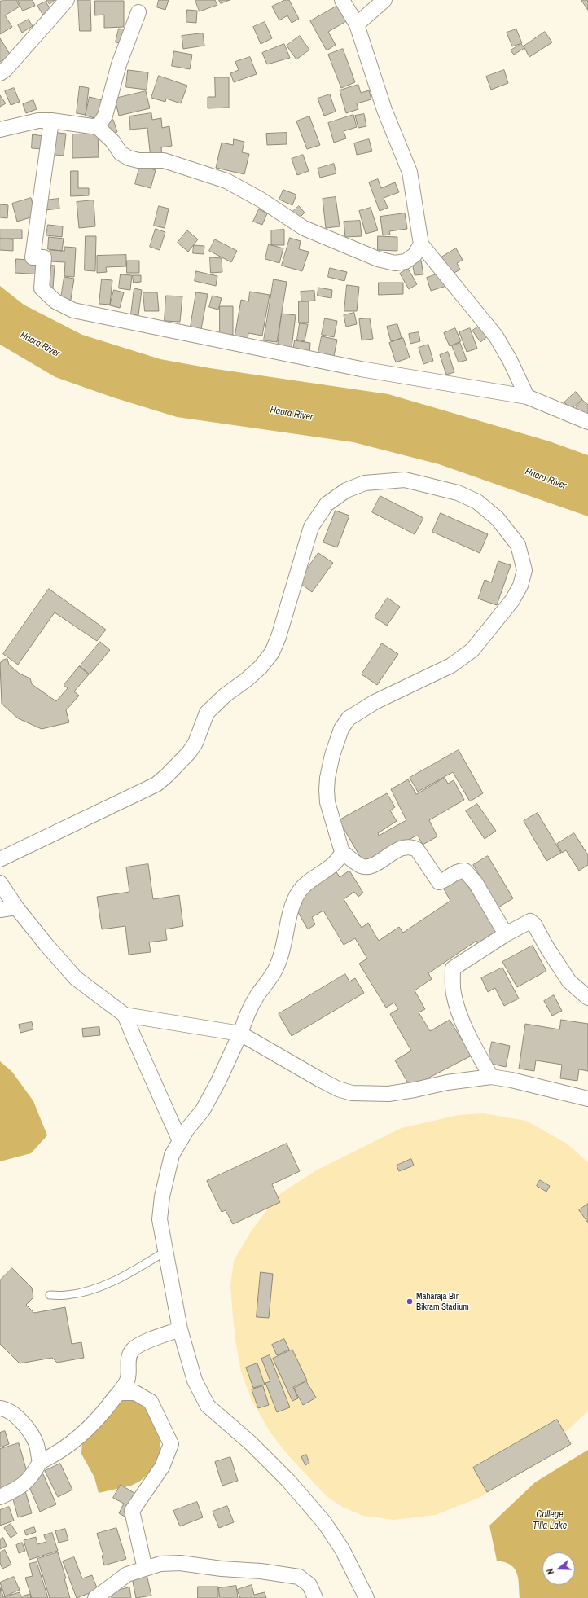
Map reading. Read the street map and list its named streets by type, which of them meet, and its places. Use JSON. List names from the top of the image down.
{
  "water": ["Haora River", "College Tilla Lake"],
  "places": ["Maharaja Bir Bikram Stadium"],
  "north": "left"
}
